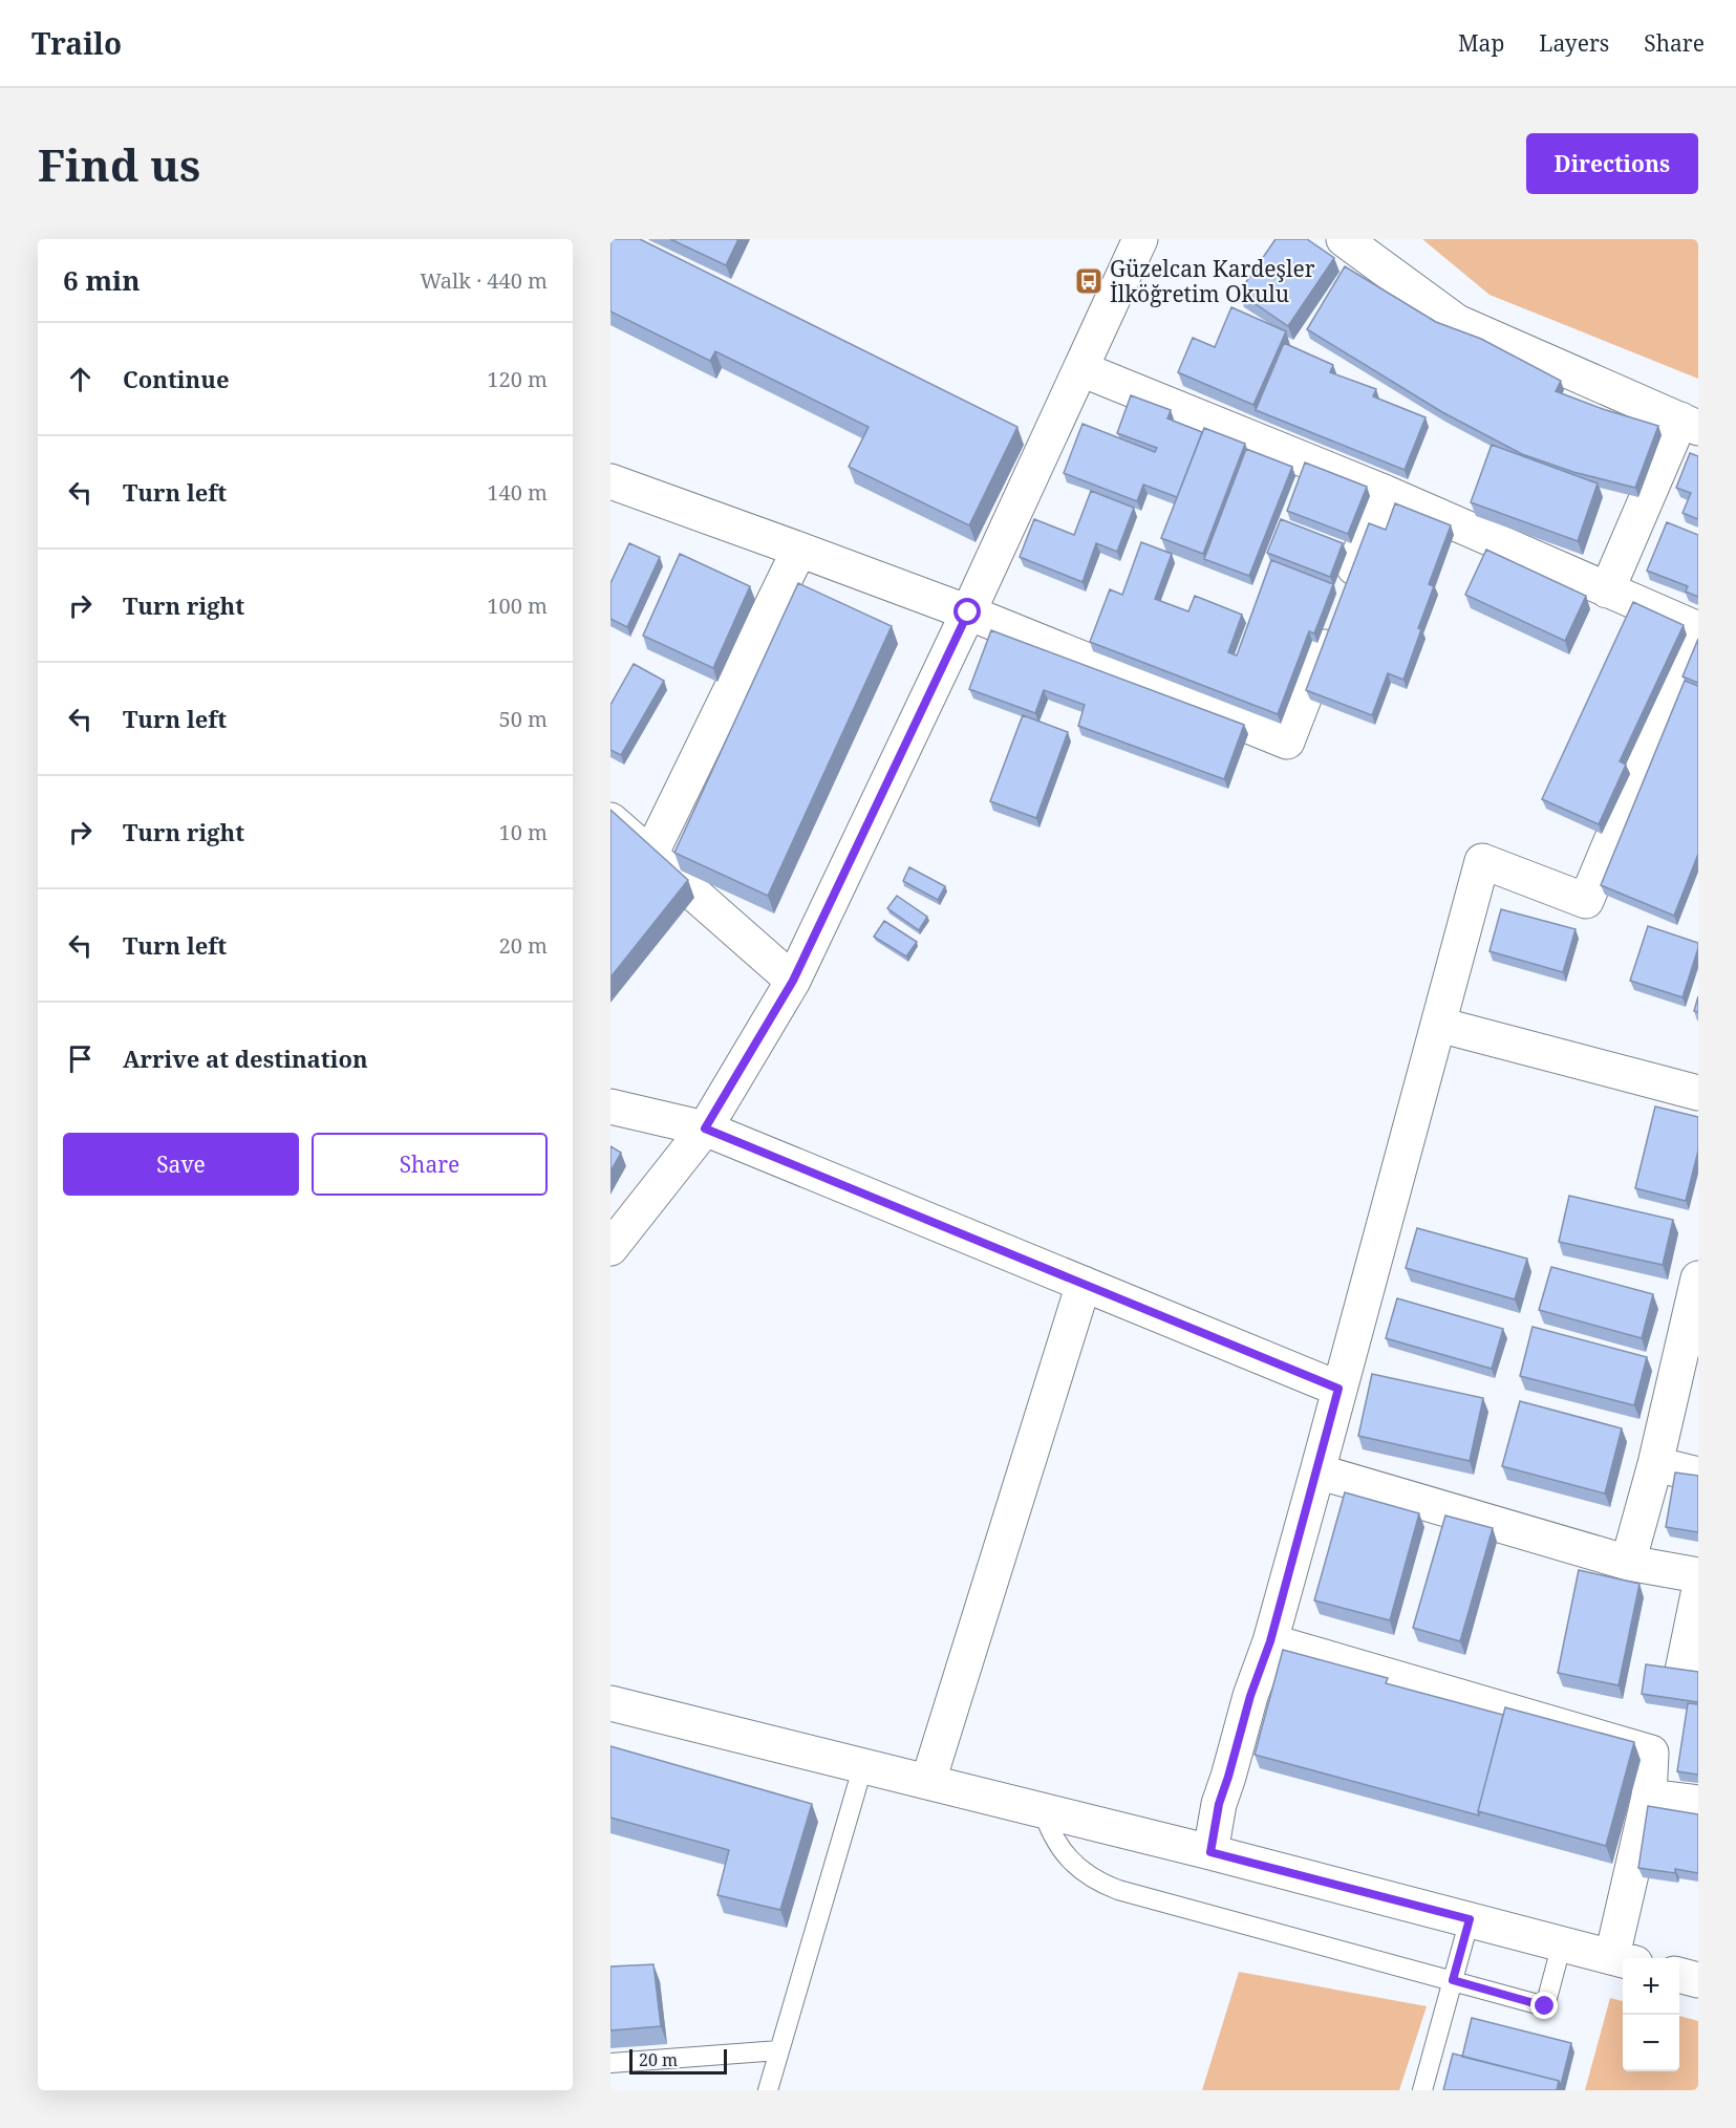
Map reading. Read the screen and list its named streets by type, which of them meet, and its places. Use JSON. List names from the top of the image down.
{
  "places": {
    "bus stop": ["Güzelcan Kardeşler İlköğretim Okulu"]
  },
  "scale_bar": "20 m",
  "page": {
    "header": "Trailo",
    "nav": ["Map", "Layers", "Share"],
    "buttons": [
      "Directions",
      ["Save", "Share"]
    ],
    "title": "Find us",
    "heading": ["6 min", "Walk · 440 m"],
    "list": [
      ["Continue", "120 m"],
      ["Turn left", "140 m"],
      ["Turn right", "100 m"],
      ["Turn left", "50 m"],
      ["Turn right", "10 m"],
      ["Turn left", "20 m"],
      "Arrive at destination"
    ],
    "map_buttons": ["+", "−"],
    "scale": "20 m"
  }
}
